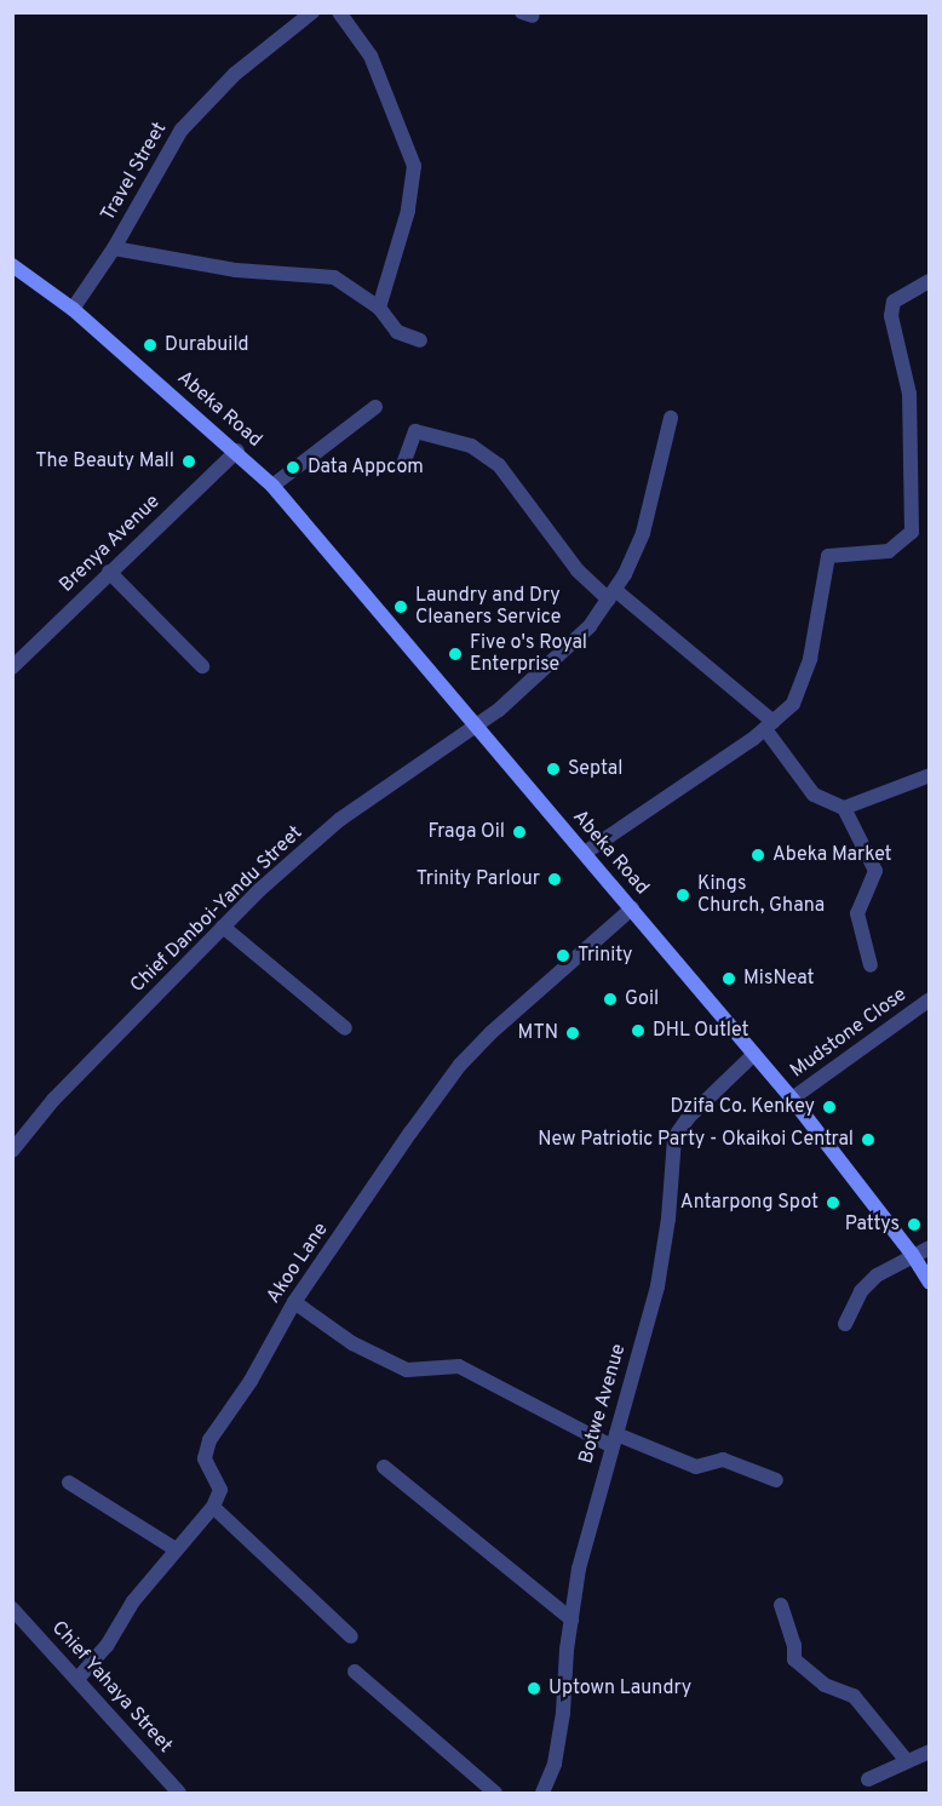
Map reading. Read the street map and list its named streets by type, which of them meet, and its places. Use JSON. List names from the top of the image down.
{
  "streets": {
    "street": [
      "Travel Street",
      "Abeka Road",
      "Brenya Avenue",
      "Chief Danboi-Yandu Street",
      "Mudstone Close",
      "Akoo Lane",
      "Botwe Avenue",
      "Chief Yahaya Street"
    ]
  },
  "crossings": [
    ["Travel Street", "Abeka Road"],
    ["Abeka Road", "Brenya Avenue"],
    ["Abeka Road", "Chief Danboi-Yandu Street"],
    ["Abeka Road", "Mudstone Close"],
    ["Abeka Road", "Akoo Lane"],
    ["Abeka Road", "Botwe Avenue"]
  ],
  "places": [
    "Durabuild",
    "The Beauty Mall",
    "Data Appcom",
    "Laundry and Dry Cleaners Service",
    "Five o's Royal Enterprise",
    "Septal",
    "Fraga Oil",
    "Abeka Market",
    "Trinity Parlour",
    "Kings Church, Ghana",
    "Trinity",
    "MisNeat",
    "Goil",
    "DHL Outlet",
    "MTN",
    "Dzifa Co. Kenkey",
    "New Patriotic Party - Okaikoi Central",
    "Antarpong Spot",
    "Pattys",
    "Uptown Laundry"
  ]
}
